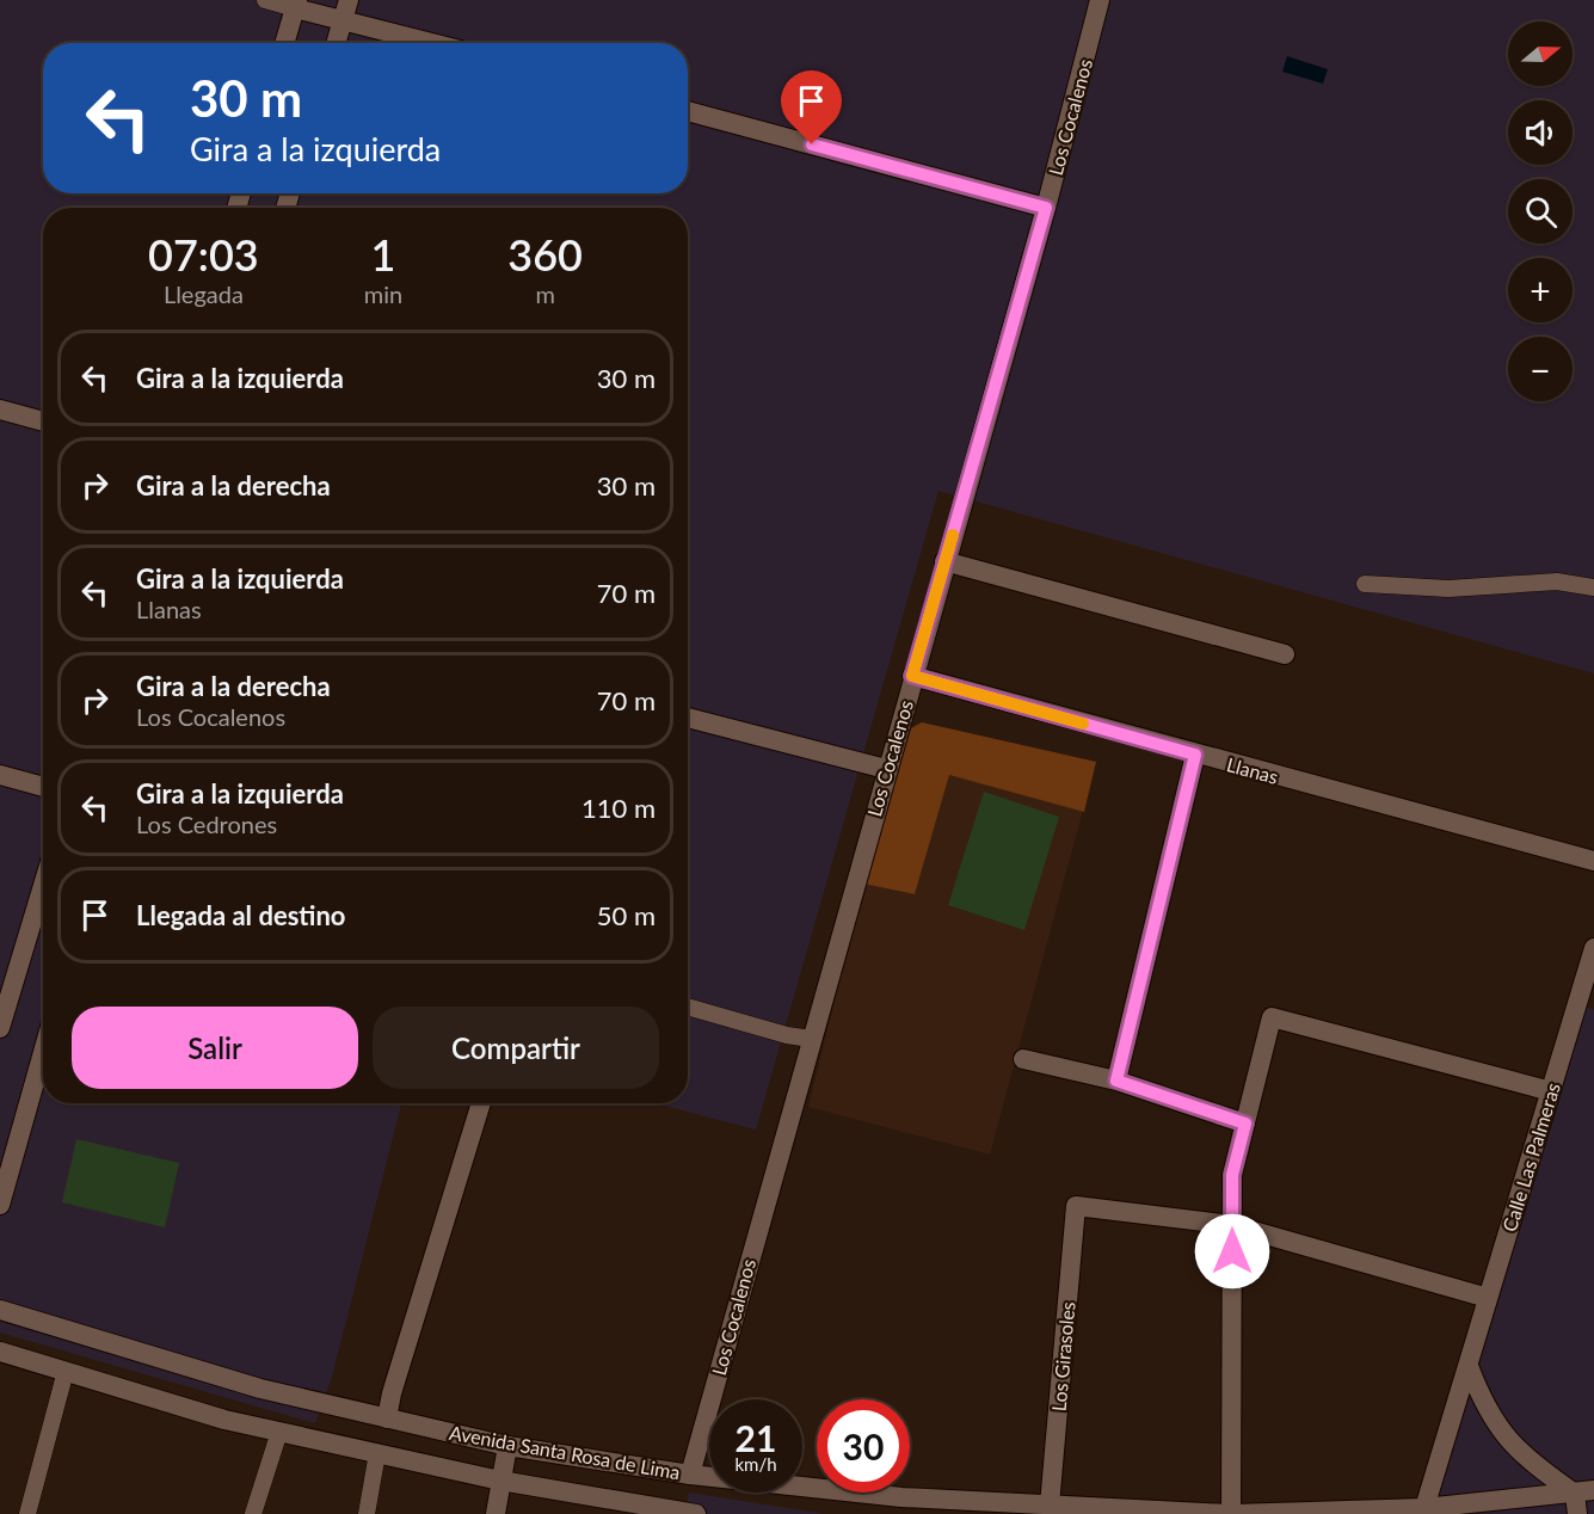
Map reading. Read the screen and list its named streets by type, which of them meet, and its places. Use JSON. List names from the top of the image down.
{
  "streets": {
    "street": [
      "Los Cocalenos",
      "Llanas",
      "Calle Las Palmeras",
      "Los Girasoles",
      "Avenida Santa Rosa de Lima"
    ]
  },
  "crossings": [
    ["Los Cocalenos", "Llanas"],
    ["Los Cocalenos", "Avenida Santa Rosa de Lima"],
    ["Calle Las Palmeras", "Avenida Santa Rosa de Lima"],
    ["Los Girasoles", "Avenida Santa Rosa de Lima"]
  ],
  "north": "right",
  "page": {
    "map_buttons": ["+", "−"],
    "turn": ["30 m", "Gira a la izquierda"],
    "eta": [
      "07:03",
      "Llegada",
      "1",
      "min",
      "360",
      "m"
    ],
    "list": [
      {
        "name": "Gira a la izquierda",
        "value": "30 m"
      },
      {
        "name": "Gira a la derecha",
        "value": "30 m"
      },
      {
        "name": "Gira a la izquierda",
        "note": "Llanas",
        "value": "70 m"
      },
      {
        "name": "Gira a la derecha",
        "note": "Los Cocalenos",
        "value": "70 m"
      },
      {
        "name": "Gira a la izquierda",
        "note": "Los Cedrones",
        "value": "110 m"
      },
      {
        "name": "Llegada al destino",
        "value": "50 m"
      }
    ],
    "buttons": ["Salir", "Compartir"],
    "speed": "21 km/h",
    "limit": "30"
  }
}
